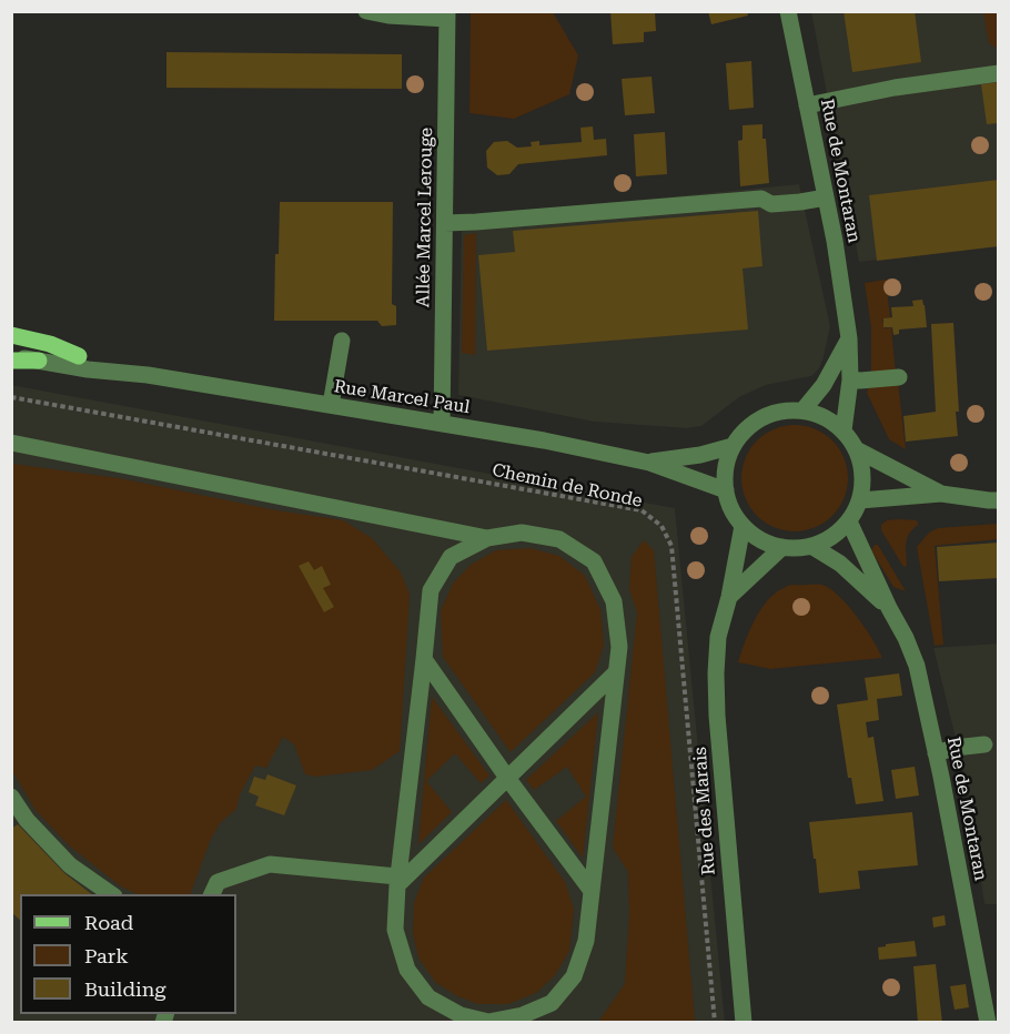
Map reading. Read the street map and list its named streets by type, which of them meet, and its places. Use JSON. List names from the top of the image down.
{
  "streets": {
    "street": [
      "Rue de Montaran",
      "Allée Marcel Lerouge",
      "Rue Marcel Paul",
      "Rue des Marais"
    ],
    "path": ["Chemin de Ronde"]
  },
  "crossings": [
    ["Rue de Montaran", "Rue Marcel Paul"],
    ["Rue de Montaran", "Rue des Marais"],
    ["Allée Marcel Lerouge", "Rue Marcel Paul"],
    ["Rue Marcel Paul", "Rue des Marais"]
  ],
  "legend": ["Road", "Park", "Building"]
}
